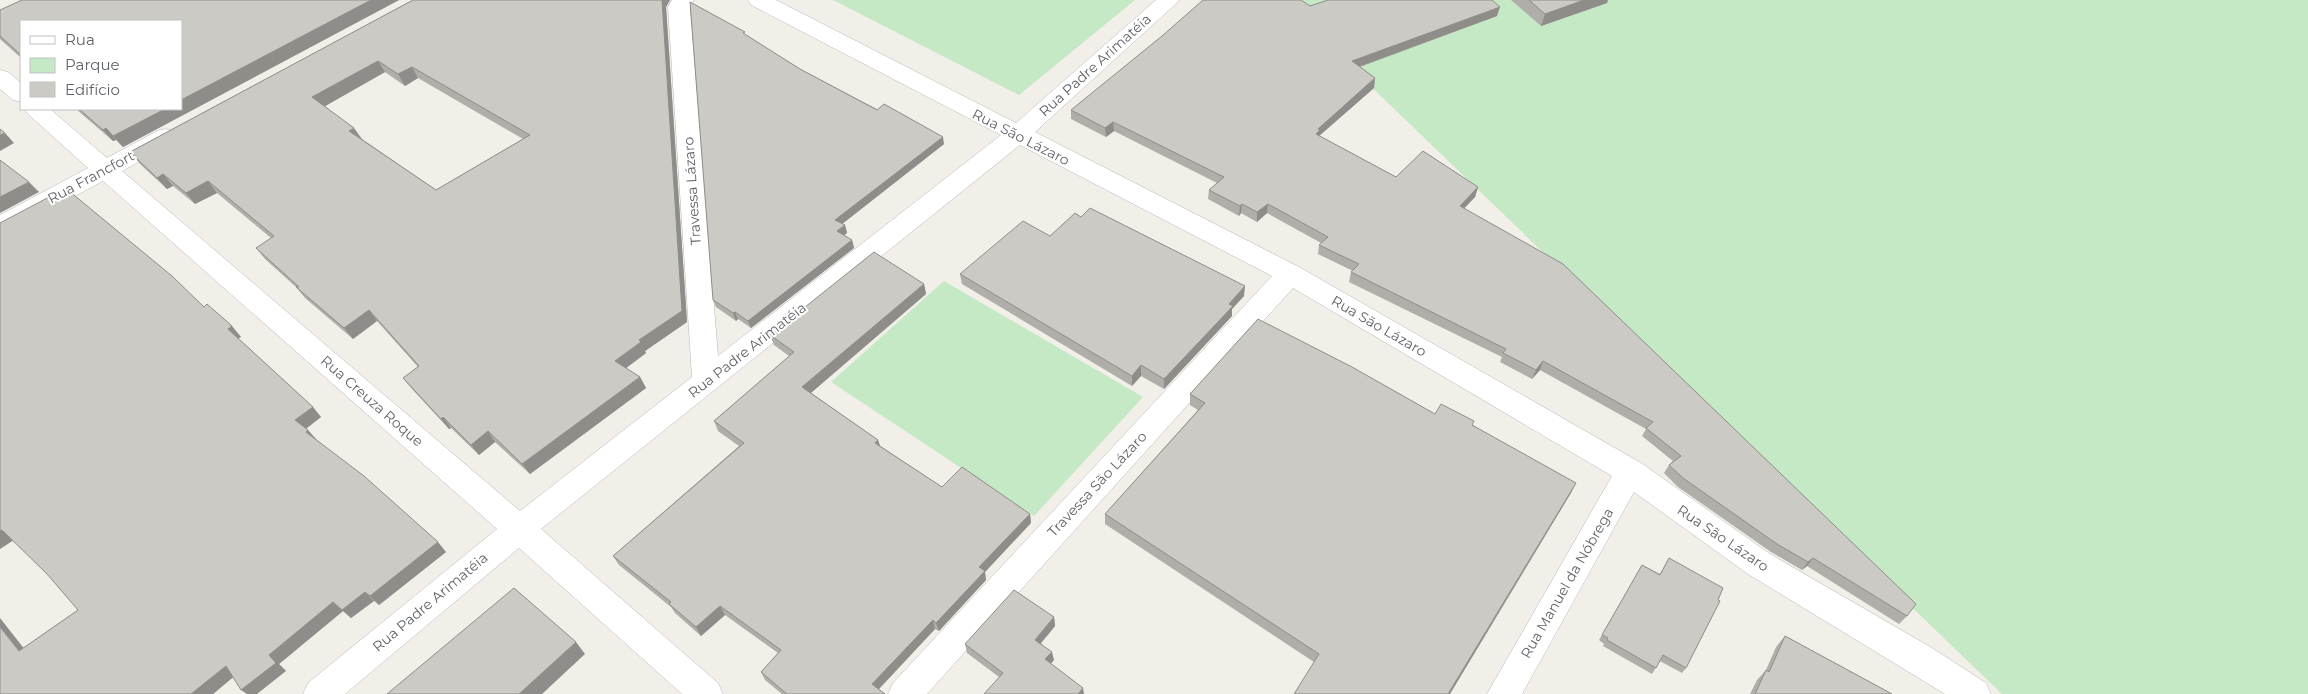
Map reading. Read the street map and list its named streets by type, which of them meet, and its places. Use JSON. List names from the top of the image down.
{
  "streets": {
    "street": [
      "Rua Padre Arimatéia",
      "Rua São Lázaro",
      "Rua Francfort",
      "Travessa Lázaro",
      "Rua Creuza Roque",
      "Travessa São Lázaro",
      "Rua Manuel da Nóbrega"
    ]
  },
  "crossings": [
    ["Rua Padre Arimatéia", "Rua São Lázaro"],
    ["Rua Padre Arimatéia", "Travessa Lázaro"],
    ["Rua Padre Arimatéia", "Rua Creuza Roque"],
    ["Rua São Lázaro", "Travessa São Lázaro"],
    ["Rua São Lázaro", "Rua Manuel da Nóbrega"],
    ["Rua Francfort", "Rua Creuza Roque"]
  ],
  "legend": ["Rua", "Parque", "Edifício"]
}
